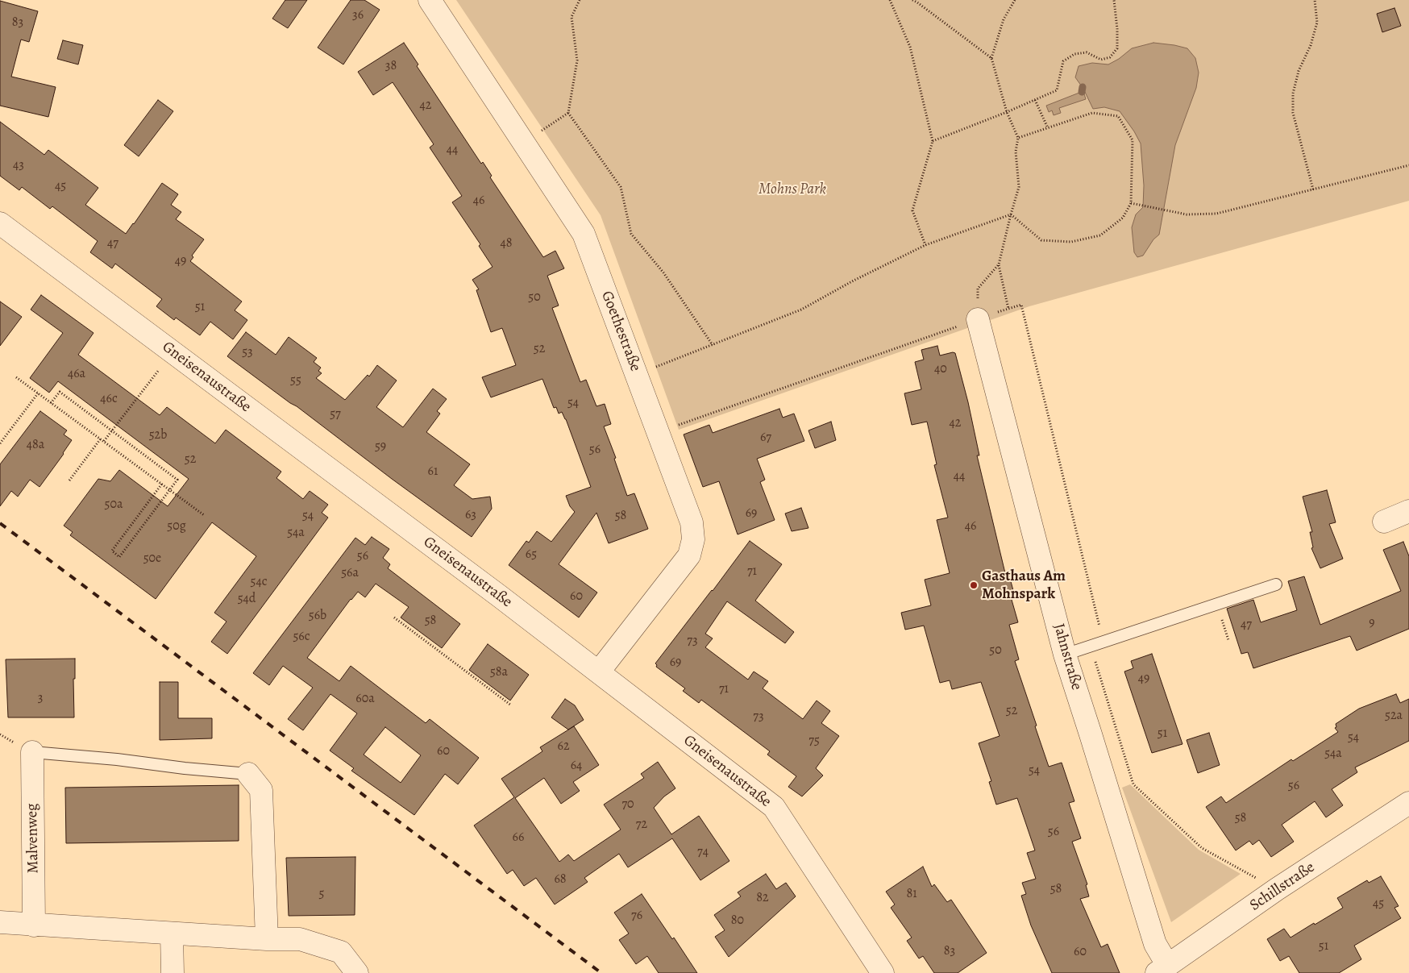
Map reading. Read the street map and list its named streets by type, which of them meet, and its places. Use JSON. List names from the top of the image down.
{
  "streets": {
    "street": [
      "Goethestraße",
      "Gneisenaustraße",
      "Jahnstraße",
      "Malvenweg",
      "Schillstraße"
    ]
  },
  "crossings": [
    ["Goethestraße", "Gneisenaustraße"],
    ["Jahnstraße", "Schillstraße"]
  ],
  "parks": ["Mohns Park"],
  "places": ["Gasthaus Am Mohnspark"],
  "house_numbers": [
    "36",
    "83",
    "38",
    "42",
    "44",
    "43",
    "45",
    "46",
    "47",
    "48",
    "49",
    "50",
    "51",
    "52",
    "53",
    "40",
    "46a",
    "55",
    "46c",
    "54",
    "57",
    "42",
    "52b",
    "67",
    "48a",
    "59",
    "56",
    "52",
    "61",
    "44",
    "50a",
    "69",
    "63",
    "54",
    "58",
    "50g",
    "46",
    "54a",
    "65",
    "56",
    "50e",
    "71",
    "56a",
    "54c",
    "60",
    "54d",
    "56b",
    "58",
    "9",
    "47",
    "56c",
    "73",
    "50",
    "69",
    "58a",
    "49",
    "71",
    "3",
    "60a",
    "52",
    "52a",
    "73",
    "51",
    "54",
    "75",
    "62",
    "60",
    "54a",
    "64",
    "54",
    "56",
    "70",
    "58",
    "72",
    "56",
    "66",
    "74",
    "68",
    "58",
    "5",
    "81",
    "82",
    "45",
    "76",
    "80",
    "51",
    "83",
    "60"
  ]
}
